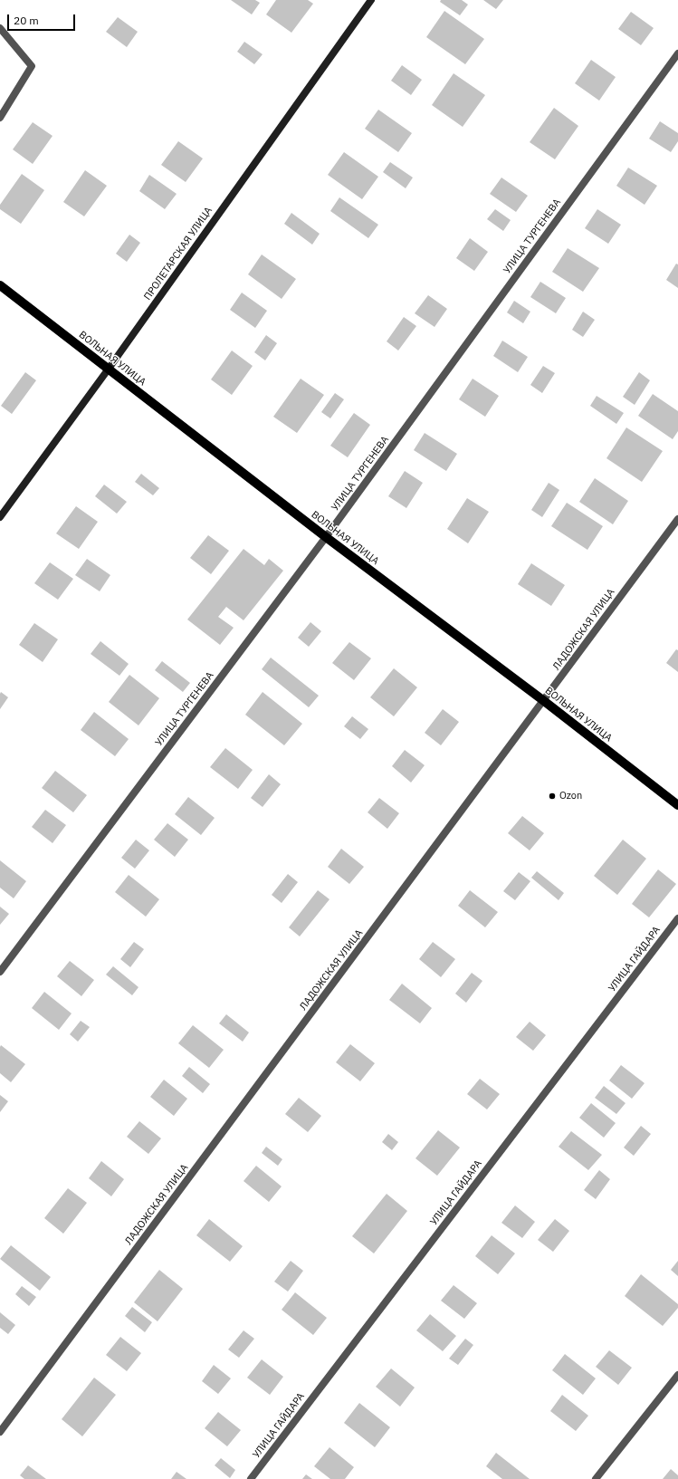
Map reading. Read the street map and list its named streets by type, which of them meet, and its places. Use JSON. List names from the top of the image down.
{
  "streets": {
    "main road": ["ВОЛЬНАЯ УЛИЦА"],
    "street": [
      "УЛИЦА ТУРГЕНЕВА",
      "ПРОЛЕТАРСКАЯ УЛИЦА",
      "ЛАДОЖСКАЯ УЛИЦА",
      "УЛИЦА ГАЙДАРА"
    ]
  },
  "crossings": [
    ["УЛИЦА ТУРГЕНЕВА", "ВОЛЬНАЯ УЛИЦА"],
    ["ПРОЛЕТАРСКАЯ УЛИЦА", "ВОЛЬНАЯ УЛИЦА"],
    ["ВОЛЬНАЯ УЛИЦА", "ЛАДОЖСКАЯ УЛИЦА"]
  ],
  "places": ["Ozon"],
  "scale_bar": "20 m"
}
